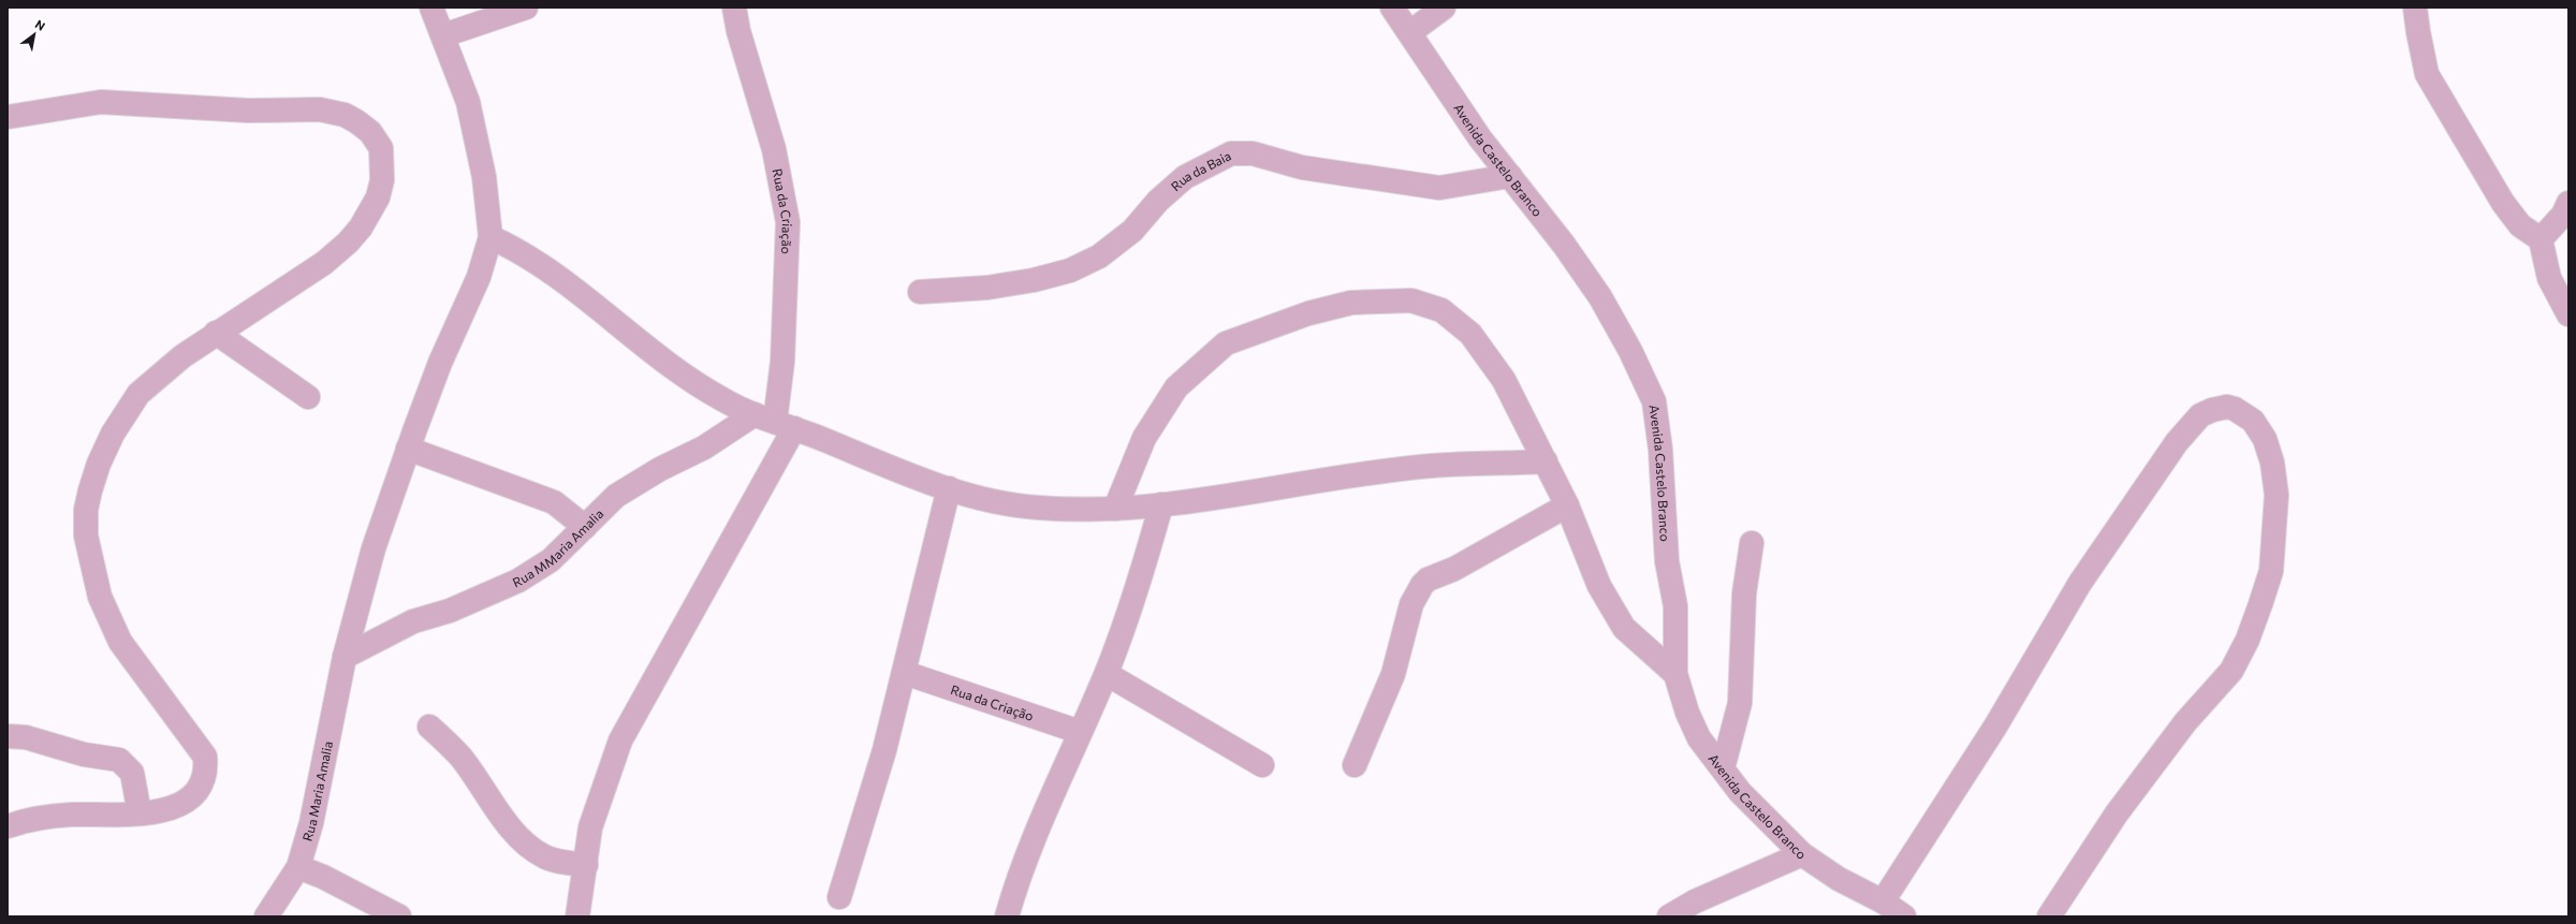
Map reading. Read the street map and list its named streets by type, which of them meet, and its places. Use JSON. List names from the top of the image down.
{
  "streets": {
    "street": [
      "Avenida Castelo Branco",
      "Rua da Baia",
      "Rua da Criação",
      "Rua MMaria Amalia",
      "Rua Maria Amalia"
    ]
  },
  "crossings": [
    ["Avenida Castelo Branco", "Rua da Baia"],
    ["Rua da Criação", "Rua MMaria Amalia"],
    ["Rua MMaria Amalia", "Rua Maria Amalia"]
  ],
  "north": "top right"
}
